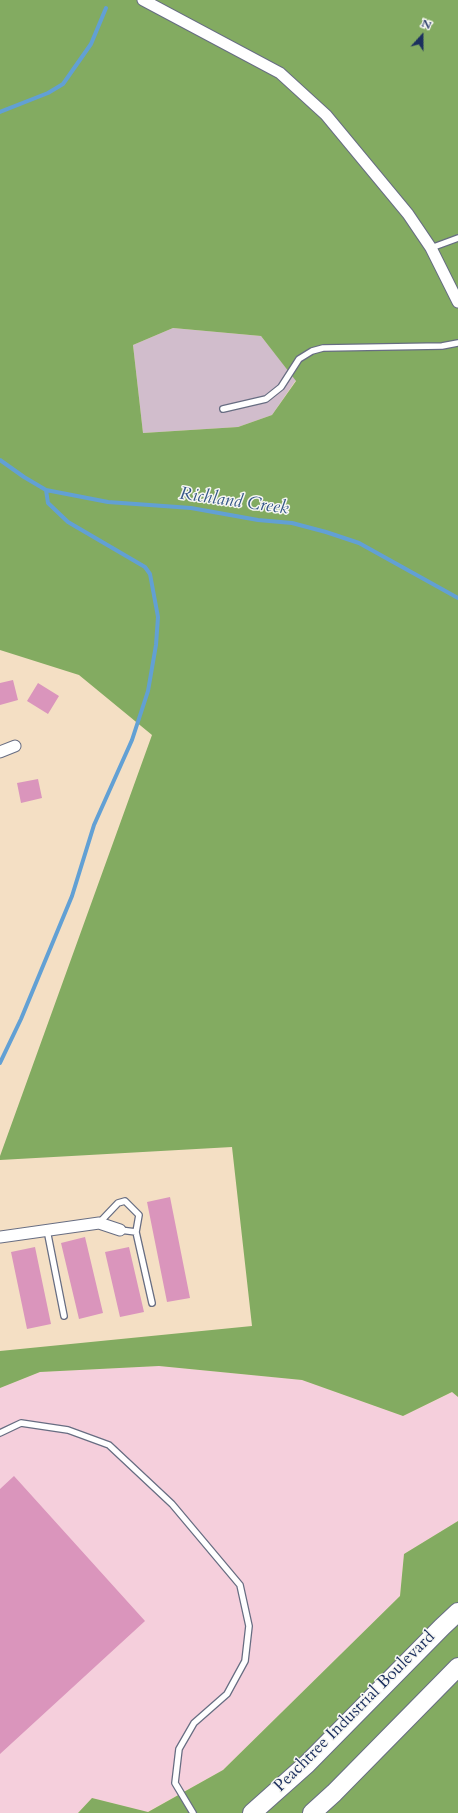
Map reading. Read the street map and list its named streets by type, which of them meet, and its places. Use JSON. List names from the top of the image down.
{
  "streets": {
    "main road": ["Peachtree Industrial Boulevard"]
  },
  "water": ["Richland Creek"],
  "north": "top"
}
